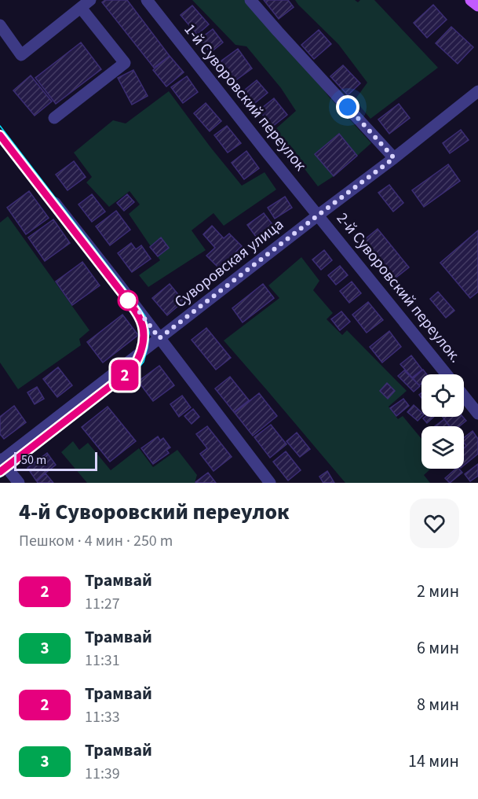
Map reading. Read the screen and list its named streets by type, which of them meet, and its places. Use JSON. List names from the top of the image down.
{
  "streets": {
    "street": ["1-й Суворовский переулок", "Суворовская улица", "2-й Суворовский переулок."]
  },
  "crossings": [
    ["1-й Суворовский переулок", "Суворовская улица"],
    ["1-й Суворовский переулок", "2-й Суворовский переулок."],
    ["Суворовская улица", "2-й Суворовский переулок."]
  ],
  "lines": ["tram line 2"],
  "scale_bar": "50 m",
  "page": {
    "on_map": "2",
    "scale": "50 m",
    "heading": ["4-й Суворовский переулок", "Пешком · 4 мин · 250 m"],
    "list": [
      {
        "mark": "2",
        "name": "Трамвай",
        "note": "11:27",
        "value": "2 мин"
      },
      {
        "mark": "3",
        "name": "Трамвай",
        "note": "11:31",
        "value": "6 мин"
      },
      {
        "mark": "2",
        "name": "Трамвай",
        "note": "11:33",
        "value": "8 мин"
      },
      {
        "mark": "3",
        "name": "Трамвай",
        "note": "11:39",
        "value": "14 мин"
      }
    ]
  }
}
